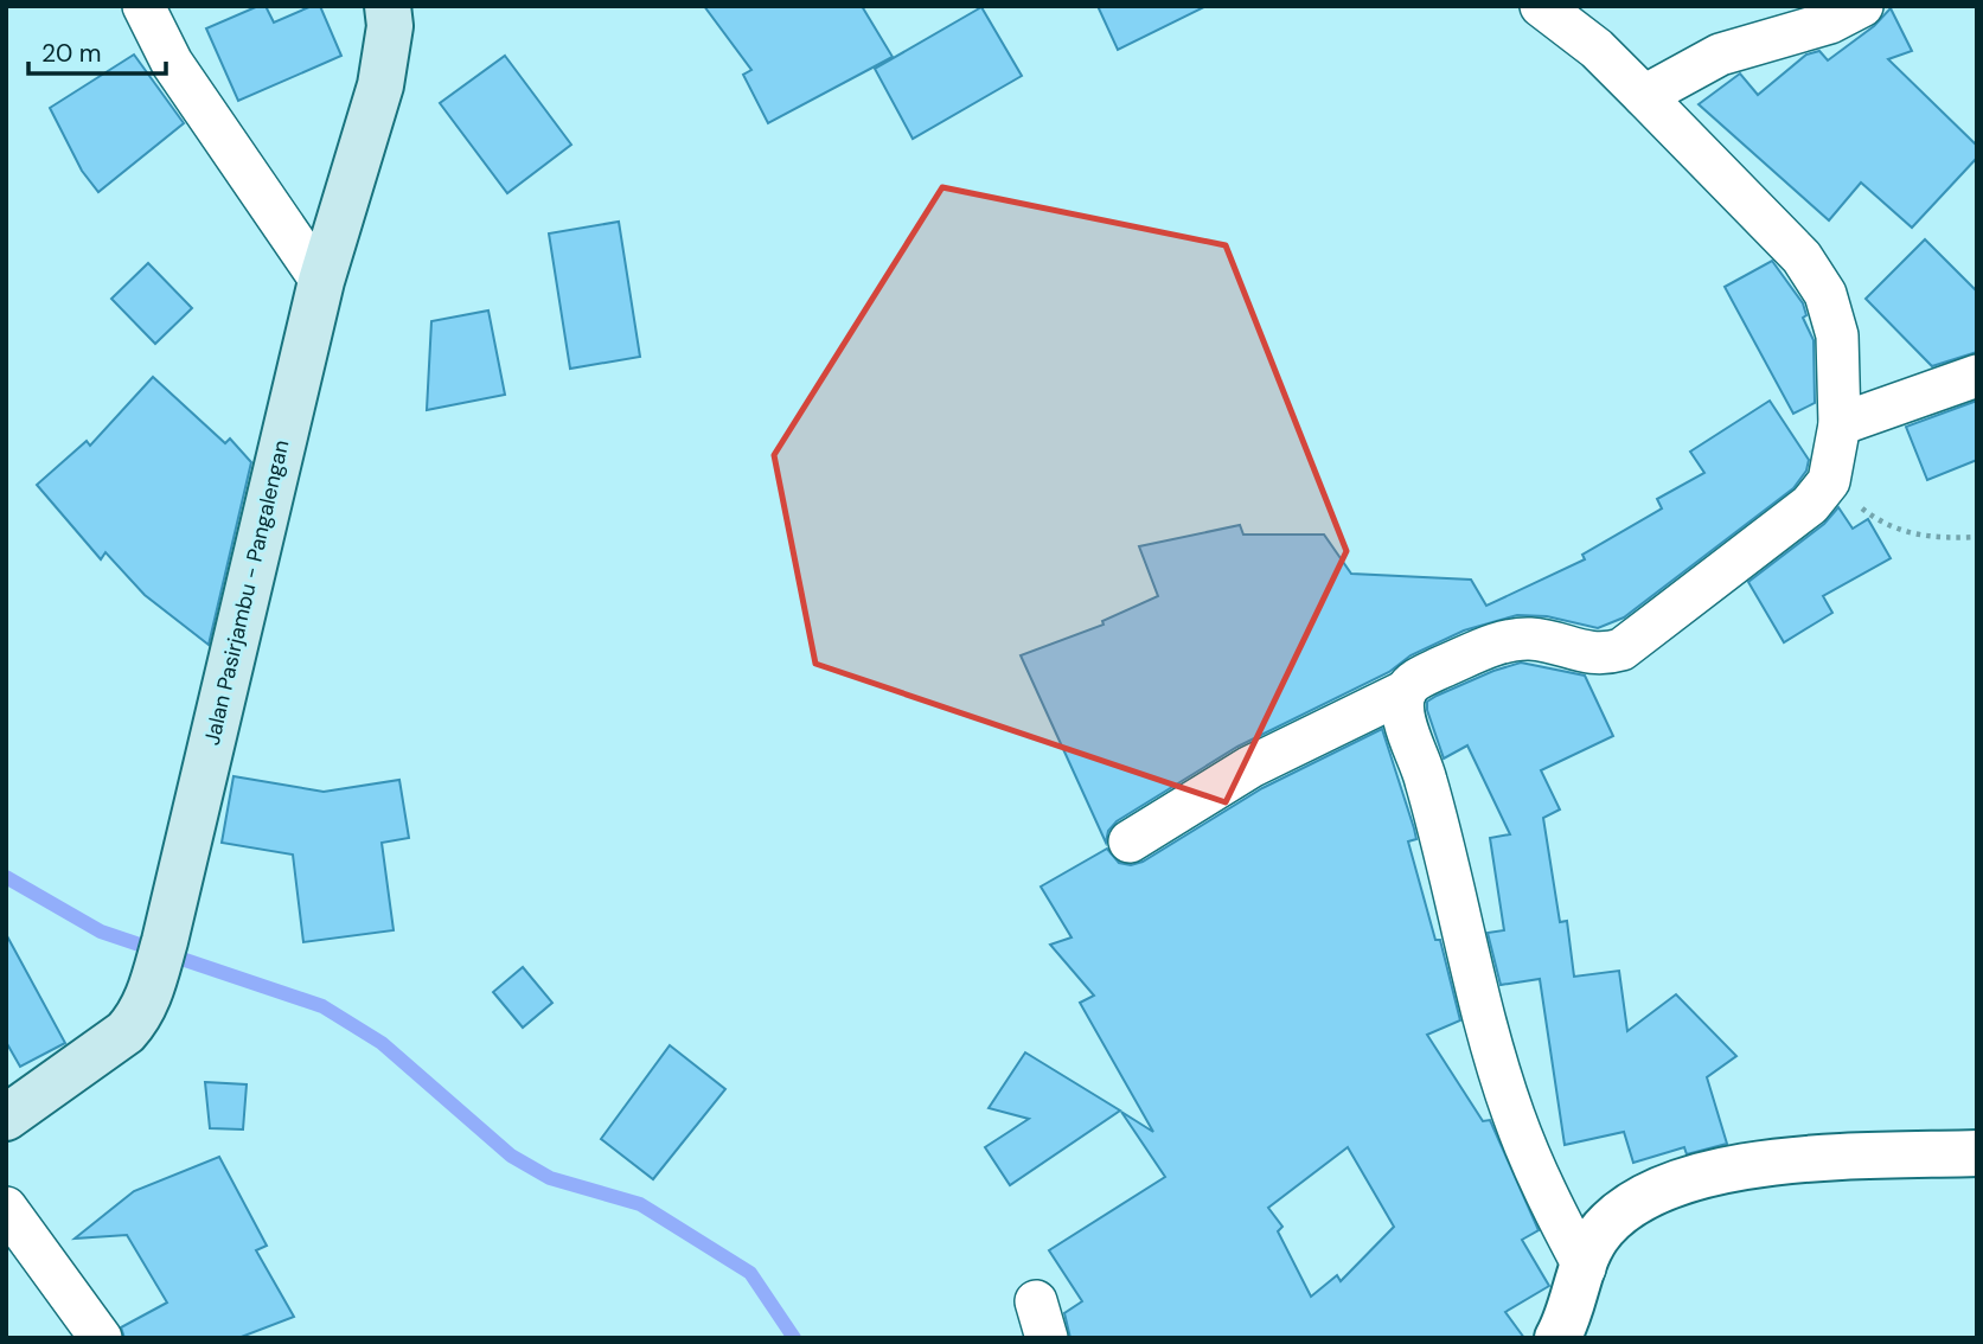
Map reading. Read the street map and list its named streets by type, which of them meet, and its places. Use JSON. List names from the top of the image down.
{
  "streets": {
    "main road": ["Jalan Pasirjambu - Pangalengan"]
  },
  "scale_bar": "20 m"
}
